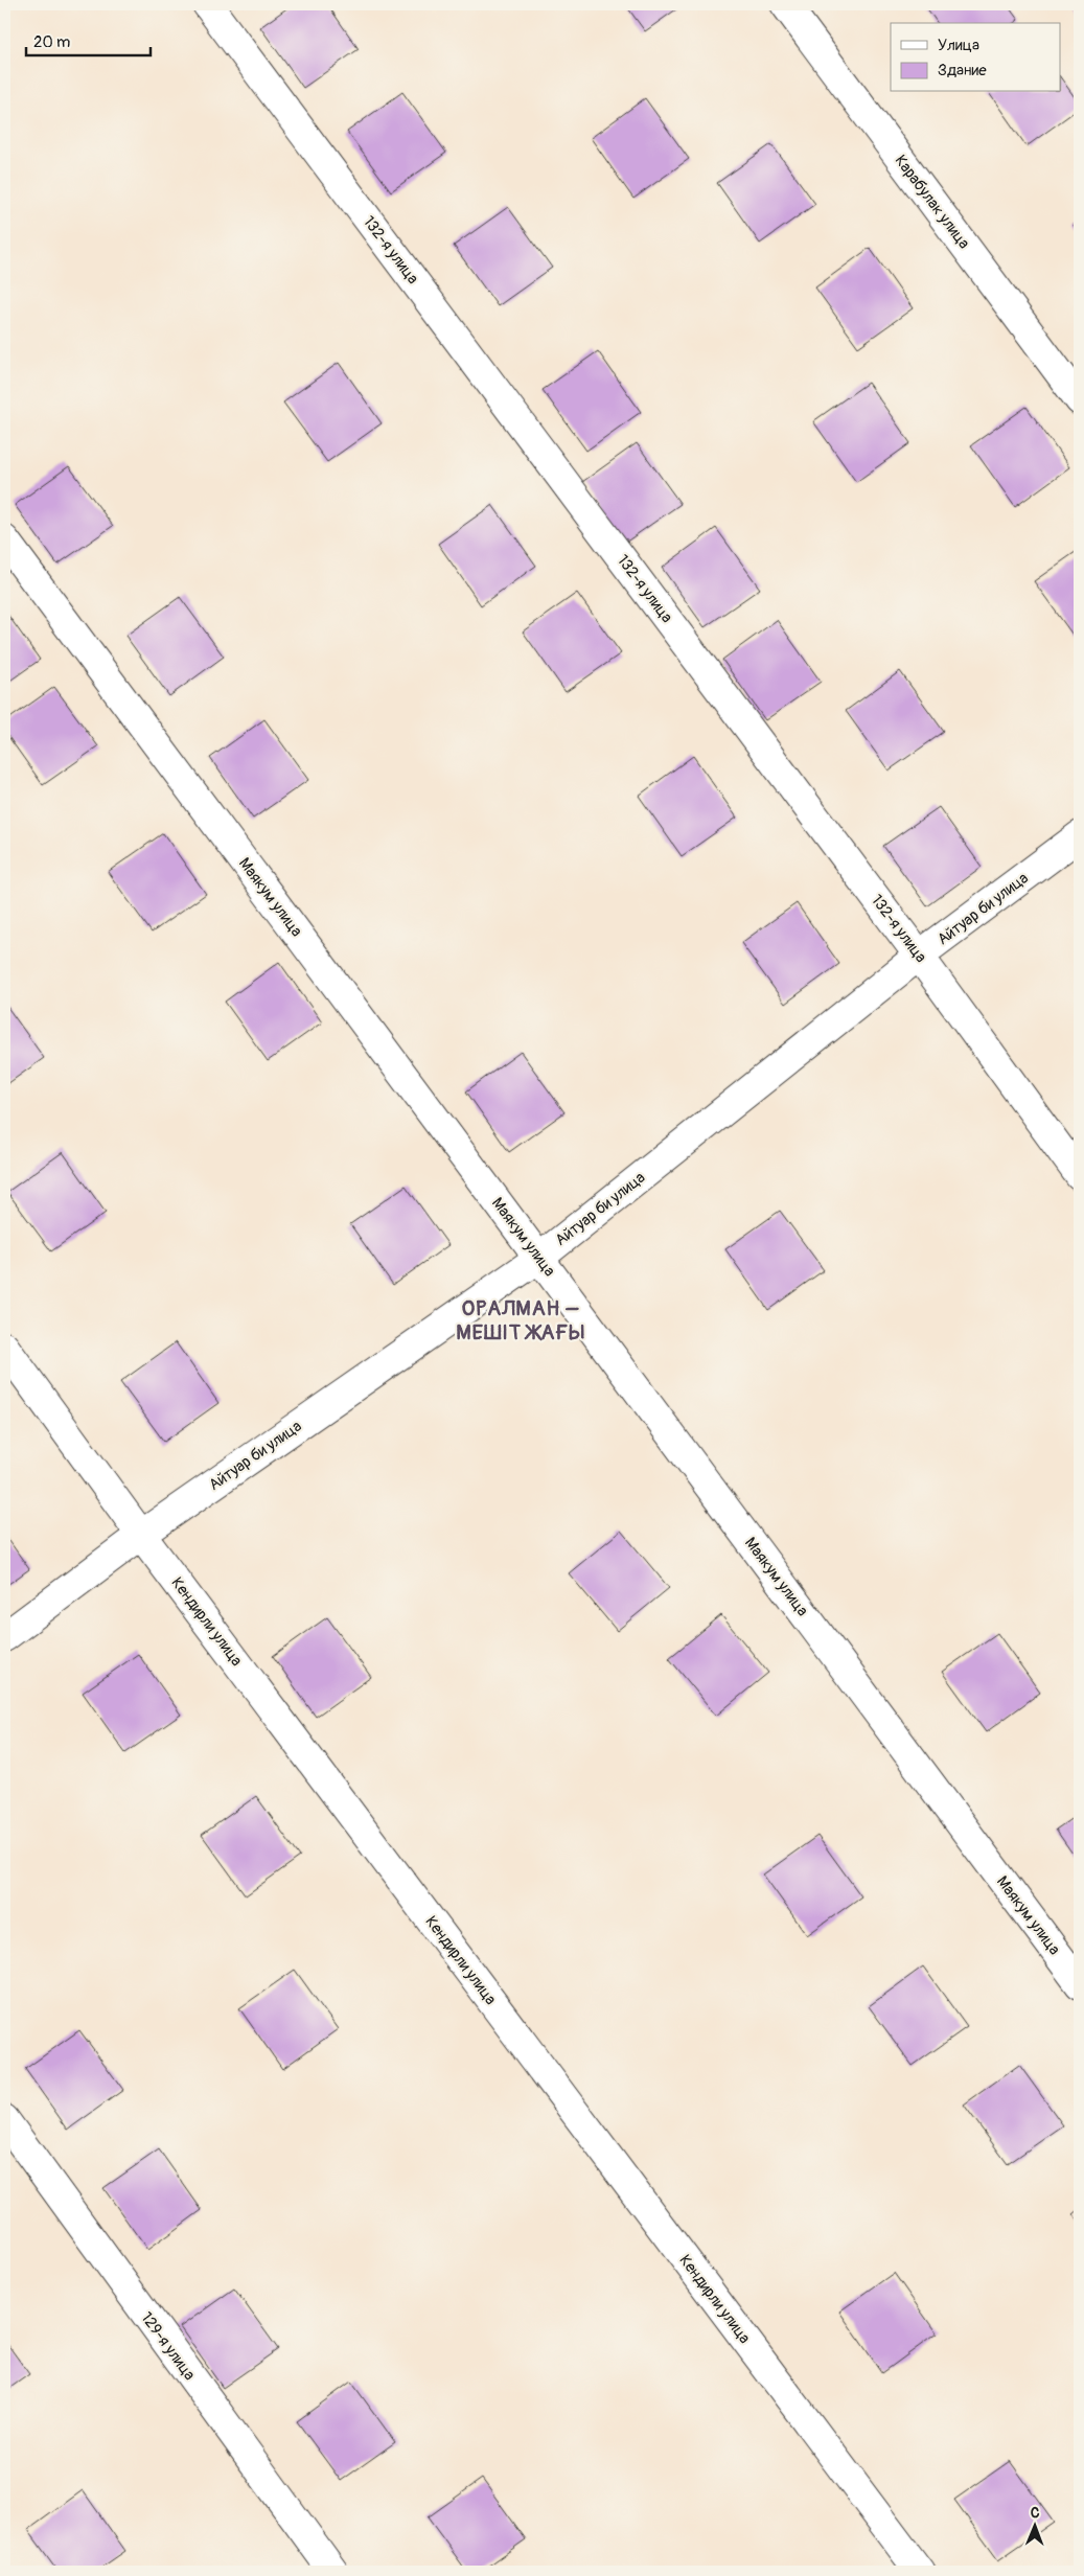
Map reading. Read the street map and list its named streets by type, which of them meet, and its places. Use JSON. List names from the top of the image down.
{
  "streets": {
    "street": [
      "Карабулак улица",
      "132-я улица",
      "Маякум улица",
      "Айтуар би улица",
      "Кендирли улица",
      "129-я улица"
    ]
  },
  "crossings": [
    ["132-я улица", "Айтуар би улица"],
    ["Маякум улица", "Айтуар би улица"],
    ["Айтуар би улица", "Кендирли улица"]
  ],
  "districts": ["ОРАЛМАН – МЕШІТ ЖАҒЫ"],
  "legend": ["Улица", "Здание"],
  "scale_bar": "20 m",
  "north": "top"
}
